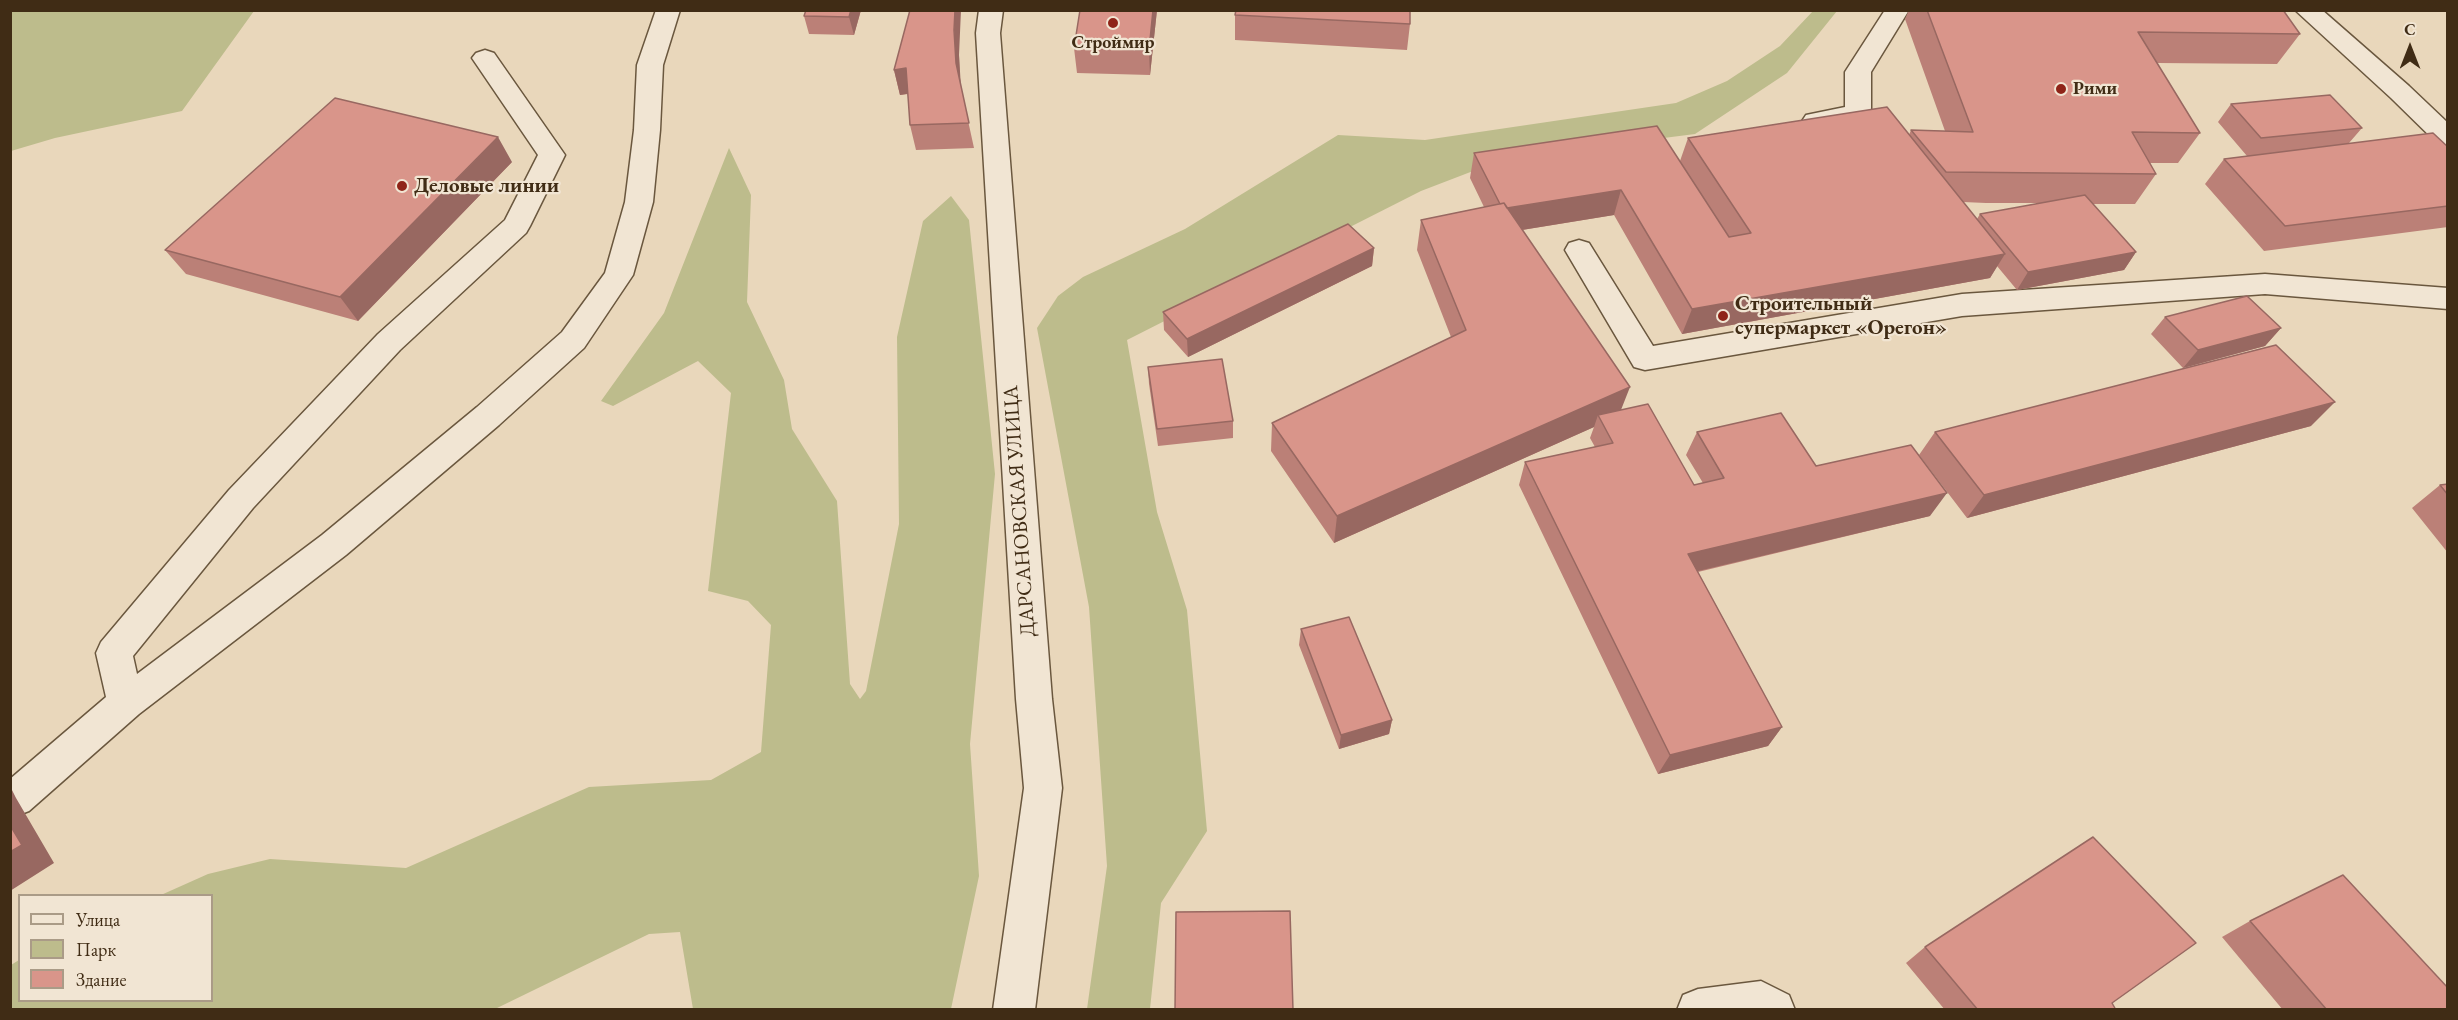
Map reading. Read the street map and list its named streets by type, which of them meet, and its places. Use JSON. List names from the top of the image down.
{
  "streets": {
    "street": ["ДАРСАНОВСКАЯ УЛИЦА"]
  },
  "places": [
    "Строймир",
    "Рими",
    "Деловые линии",
    "Строительный супермаркет «Орегон»"
  ],
  "legend": ["Улица", "Парк", "Здание"],
  "north": "top"
}
